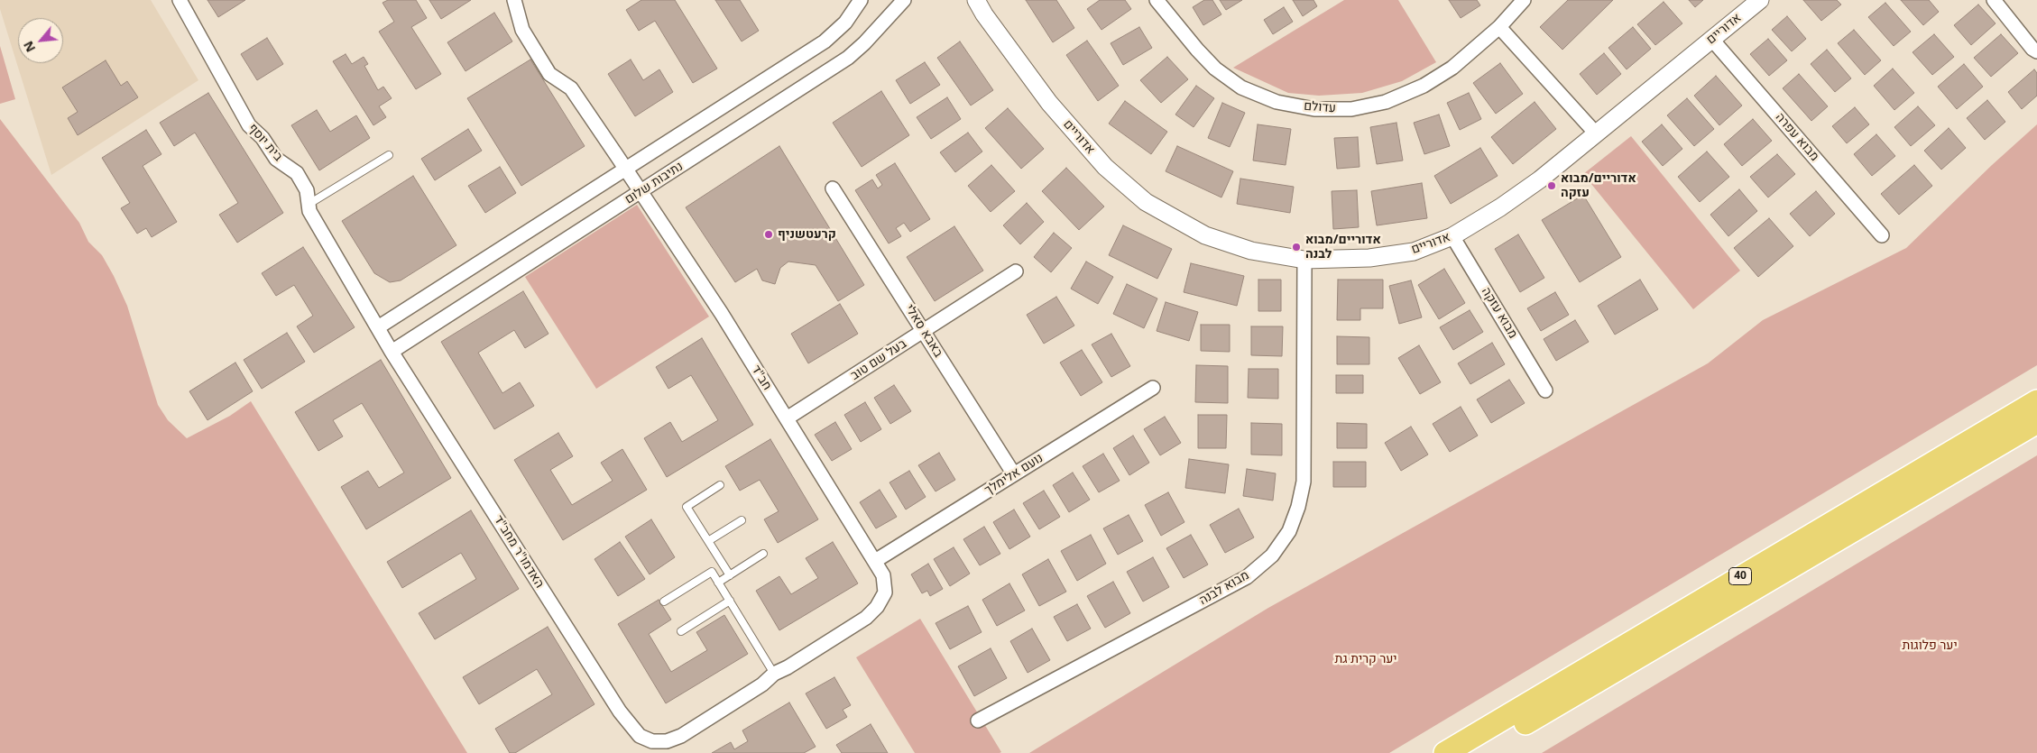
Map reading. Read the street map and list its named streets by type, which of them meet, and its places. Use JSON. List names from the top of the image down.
{
  "streets": {
    "highway": ["40"],
    "street": [
      "אדוריים",
      "עדולם",
      "מבוא עפרה",
      "בית יוסף",
      "נתיבות שלום",
      "מבוא עזקה",
      "באבא סאלי",
      "בעל שם טוב",
      "חב\"ד",
      "נועם אלימלך",
      "האדמו\"ר מחב\"ד",
      "מבוא לבנה"
    ]
  },
  "crossings": [
    ["אדוריים", "מבוא עפרה"],
    ["אדוריים", "מבוא עזקה"],
    ["אדוריים", "מבוא לבנה"],
    ["בית יוסף", "האדמו\"ר מחב\"ד"],
    ["נתיבות שלום", "חב\"ד"],
    ["נתיבות שלום", "האדמו\"ר מחב\"ד"],
    ["באבא סאלי", "בעל שם טוב"],
    ["באבא סאלי", "נועם אלימלך"],
    ["בעל שם טוב", "חב\"ד"],
    ["חב\"ד", "נועם אלימלך"]
  ],
  "parks": ["יער פלוגות", "יער קרית גת"],
  "places": ["אדוריים/מבוא עזקה", "קרעטשניף", "אדוריים/מבוא לבנה"],
  "north": "bottom left"
}
